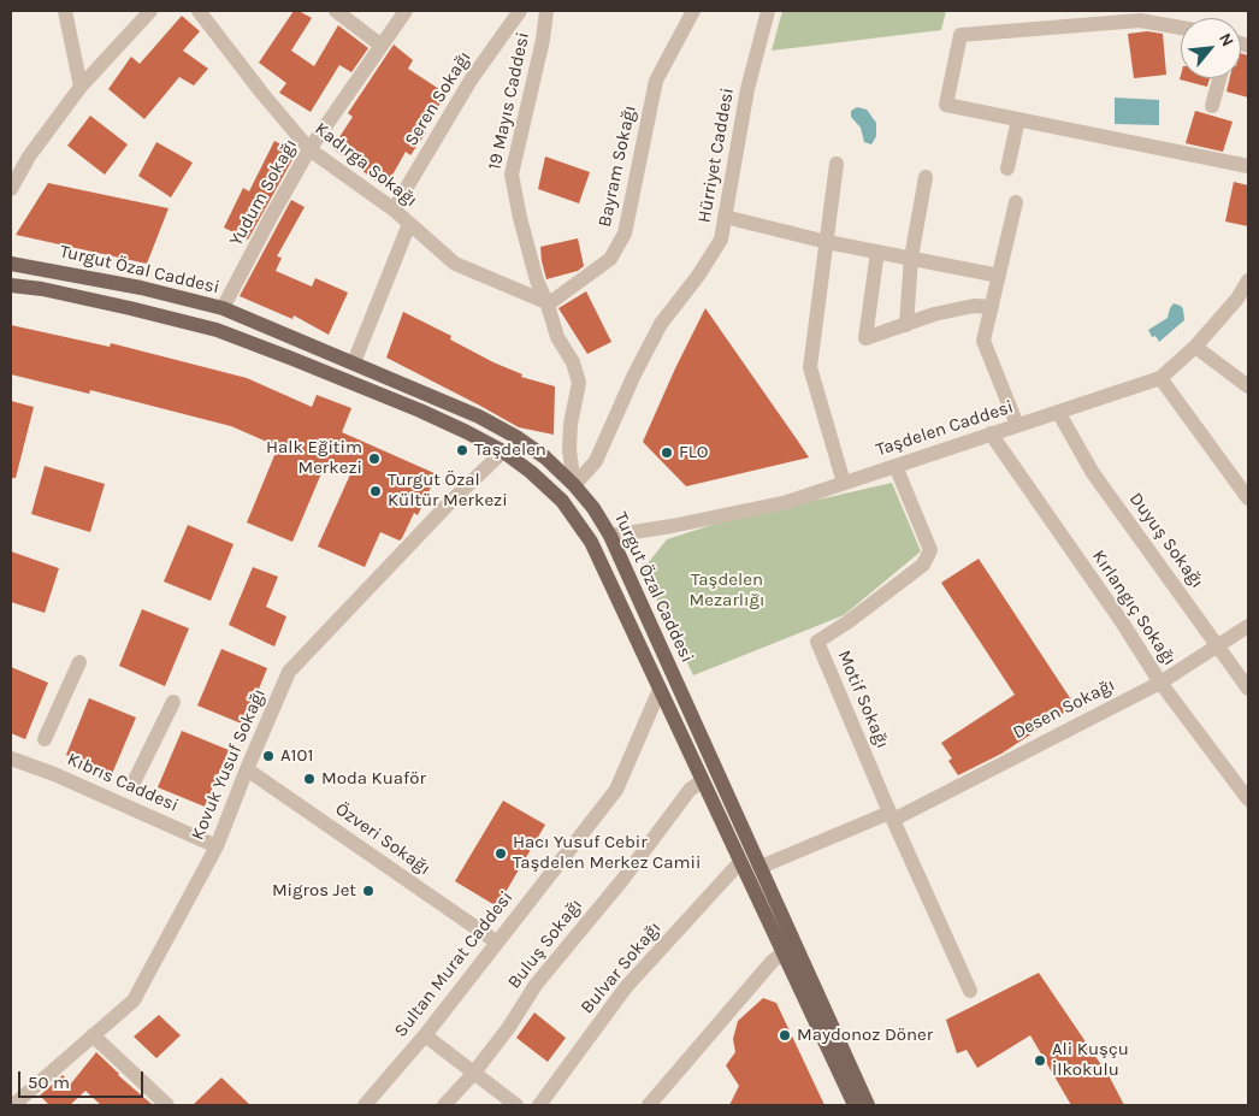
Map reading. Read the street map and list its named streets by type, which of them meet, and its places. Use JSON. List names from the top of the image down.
{
  "streets": {
    "main road": ["Turgut Özal Caddesi"],
    "street": [
      "Seren Sokağı",
      "19 Mayıs Caddesi",
      "Hürriyet Caddesi",
      "Kadırga Sokağı",
      "Bayram Sokağı",
      "Yudum Sokağı",
      "Taşdelen Caddesi",
      "Duyuş Sokağı",
      "Kırlangıç Sokağı",
      "Motif Sokağı",
      "Desen Sokağı",
      "Kovuk Yusuf Sokağı",
      "Kıbrıs Caddesi",
      "Özveri Sokağı",
      "Buluş Sokağı",
      "Sultan Murat Caddesi",
      "Bulvar Sokağı"
    ]
  },
  "crossings": [
    ["Seren Sokağı", "Kadırga Sokağı"],
    ["19 Mayıs Caddesi", "Hürriyet Caddesi"],
    ["19 Mayıs Caddesi", "Kadırga Sokağı"],
    ["19 Mayıs Caddesi", "Bayram Sokağı"],
    ["19 Mayıs Caddesi", "Turgut Özal Caddesi"],
    ["Hürriyet Caddesi", "Turgut Özal Caddesi"],
    ["Kadırga Sokağı", "Bayram Sokağı"],
    ["Kadırga Sokağı", "Yudum Sokağı"],
    ["Yudum Sokağı", "Turgut Özal Caddesi"],
    ["Turgut Özal Caddesi", "Taşdelen Caddesi"],
    ["Turgut Özal Caddesi", "Desen Sokağı"],
    ["Turgut Özal Caddesi", "Kovuk Yusuf Sokağı"],
    ["Turgut Özal Caddesi", "Buluş Sokağı"],
    ["Turgut Özal Caddesi", "Sultan Murat Caddesi"],
    ["Turgut Özal Caddesi", "Bulvar Sokağı"],
    ["Taşdelen Caddesi", "Duyuş Sokağı"],
    ["Taşdelen Caddesi", "Kırlangıç Sokağı"],
    ["Taşdelen Caddesi", "Motif Sokağı"],
    ["Duyuş Sokağı", "Desen Sokağı"],
    ["Kırlangıç Sokağı", "Desen Sokağı"],
    ["Motif Sokağı", "Desen Sokağı"],
    ["Kovuk Yusuf Sokağı", "Kıbrıs Caddesi"],
    ["Kovuk Yusuf Sokağı", "Özveri Sokağı"],
    ["Özveri Sokağı", "Sultan Murat Caddesi"]
  ],
  "parks": ["Taşdelen Mezarlığı"],
  "places": [
    "Taşdelen",
    "FLO",
    "Halk Eğitim Merkezi",
    "Turgut Özal Kültür Merkezi",
    "A101",
    "Moda Kuaför",
    "Hacı Yusuf Cebir Taşdelen Merkez Camii",
    "Migros Jet",
    "Maydonoz Döner",
    "Ali Kuşçu İlkokulu"
  ],
  "scale_bar": "50 m",
  "north": "top right"
}
